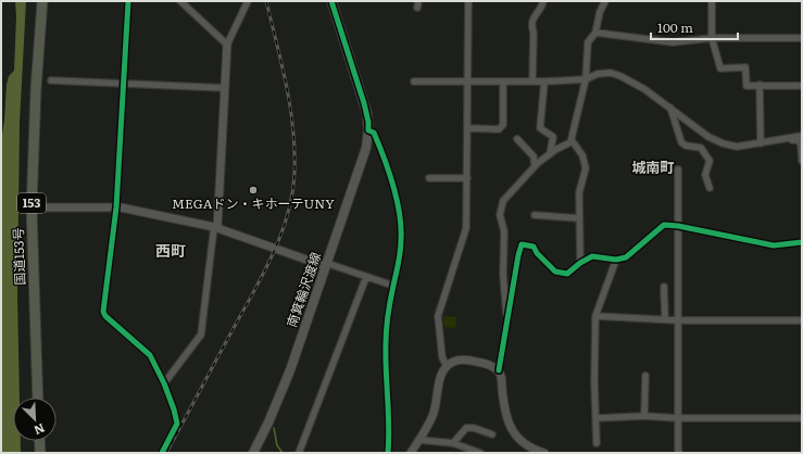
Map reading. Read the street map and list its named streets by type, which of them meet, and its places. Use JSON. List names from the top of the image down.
{
  "streets": {
    "highway": ["153", "国道153号"],
    "main road": ["南箕輪沢渡線"]
  },
  "districts": ["城南町", "西町"],
  "places": ["MEGAドン・キホーテUNY"],
  "scale_bar": "100 m",
  "north": "bottom right"
}
